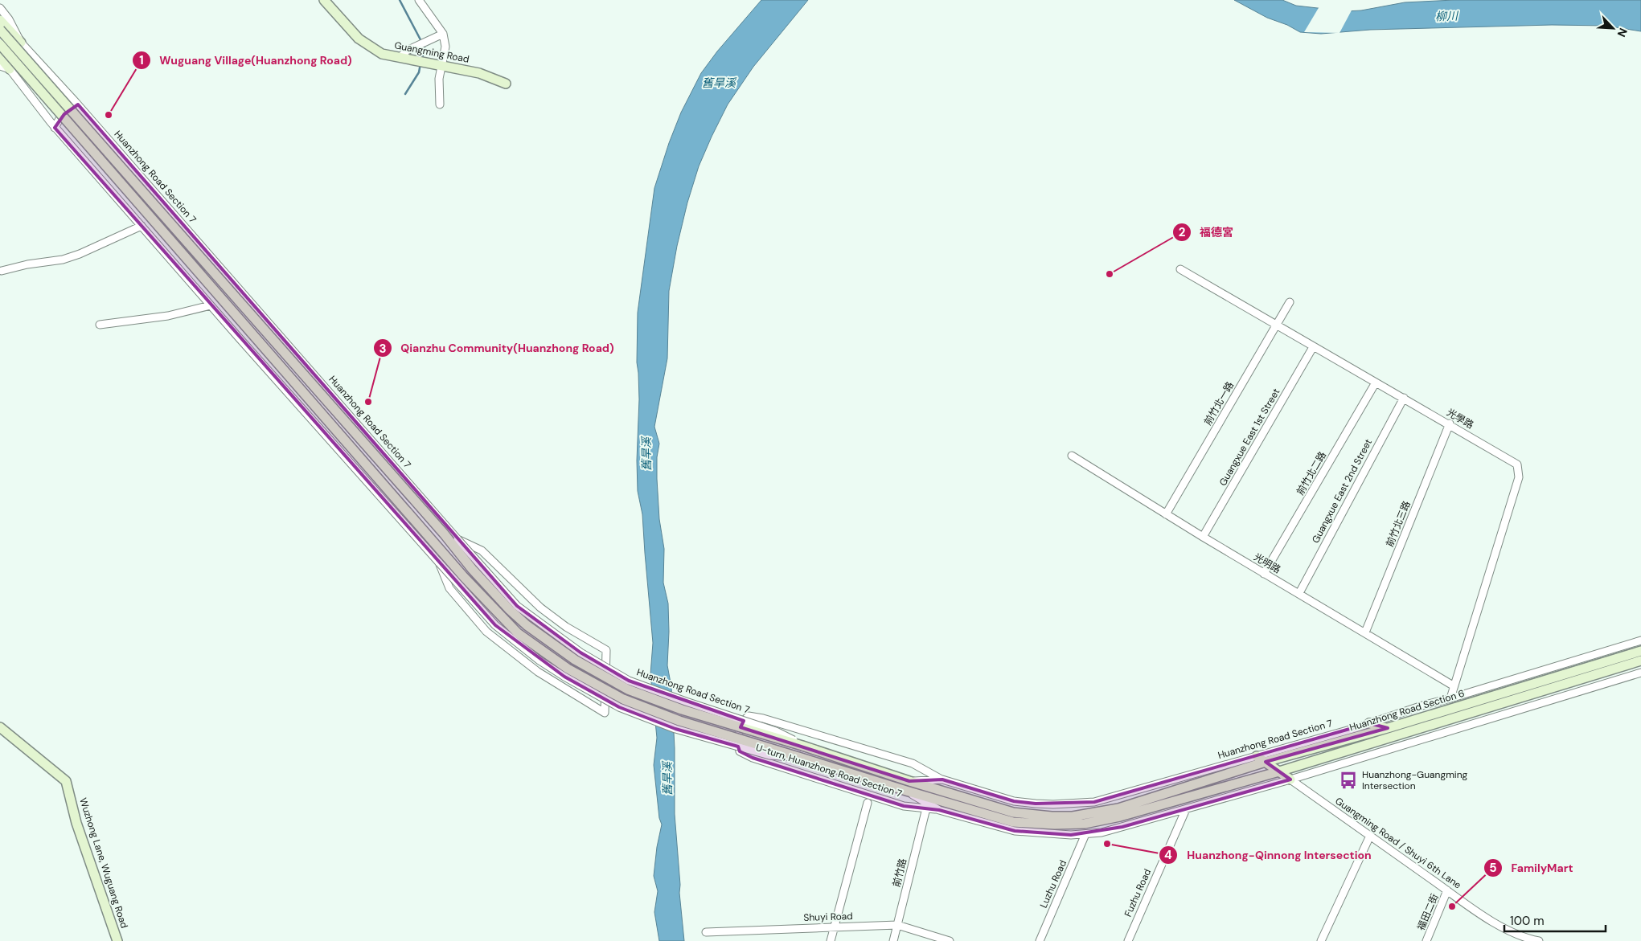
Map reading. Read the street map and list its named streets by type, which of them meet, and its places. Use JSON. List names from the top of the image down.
{
  "streets": {
    "street": [
      "Guangming Road",
      "Huanzhong Road Section 7",
      "前竹北一路",
      "光學路",
      "Guangxue East 1st Street",
      "前竹北二路",
      "Guangxue East 2nd Street",
      "前竹北三路",
      "光明路",
      "Huanzhong Road Section 6",
      "U-turn, Huanzhong Road Section 7",
      "Guangming Road / Shuyi 6th Lane",
      "Wuzhong Lane, Wuguang Road",
      "前竹路",
      "Luzhu Road",
      "Fuzhu Road",
      "福田二街",
      "Shuyi Road"
    ]
  },
  "crossings": [
    ["Huanzhong Road Section 7", "光學路"],
    ["Huanzhong Road Section 7", "Huanzhong Road Section 6"],
    ["Huanzhong Road Section 7", "U-turn, Huanzhong Road Section 7"],
    ["前竹北一路", "光學路"],
    ["前竹北一路", "光明路"],
    ["光學路", "Guangxue East 1st Street"],
    ["光學路", "前竹北二路"],
    ["光學路", "Guangxue East 2nd Street"],
    ["光學路", "前竹北三路"],
    ["光學路", "光明路"],
    ["Guangxue East 1st Street", "光明路"],
    ["前竹北二路", "光明路"],
    ["Guangxue East 2nd Street", "光明路"],
    ["前竹北三路", "光明路"],
    ["U-turn, Huanzhong Road Section 7", "前竹路"],
    ["Guangming Road / Shuyi 6th Lane", "福田二街"],
    ["前竹路", "Shuyi Road"]
  ],
  "water": ["柳川", "舊旱溪"],
  "places": {
    "other": [
      "Wuguang Village(Huanzhong Road)",
      "福德宮",
      "Qianzhu Community(Huanzhong Road)",
      "Huanzhong-Qinnong Intersection",
      "FamilyMart"
    ],
    "bus stop": ["Huanzhong-Guangming Intersection"]
  },
  "scale_bar": "100 m",
  "north": "bottom right"
}
